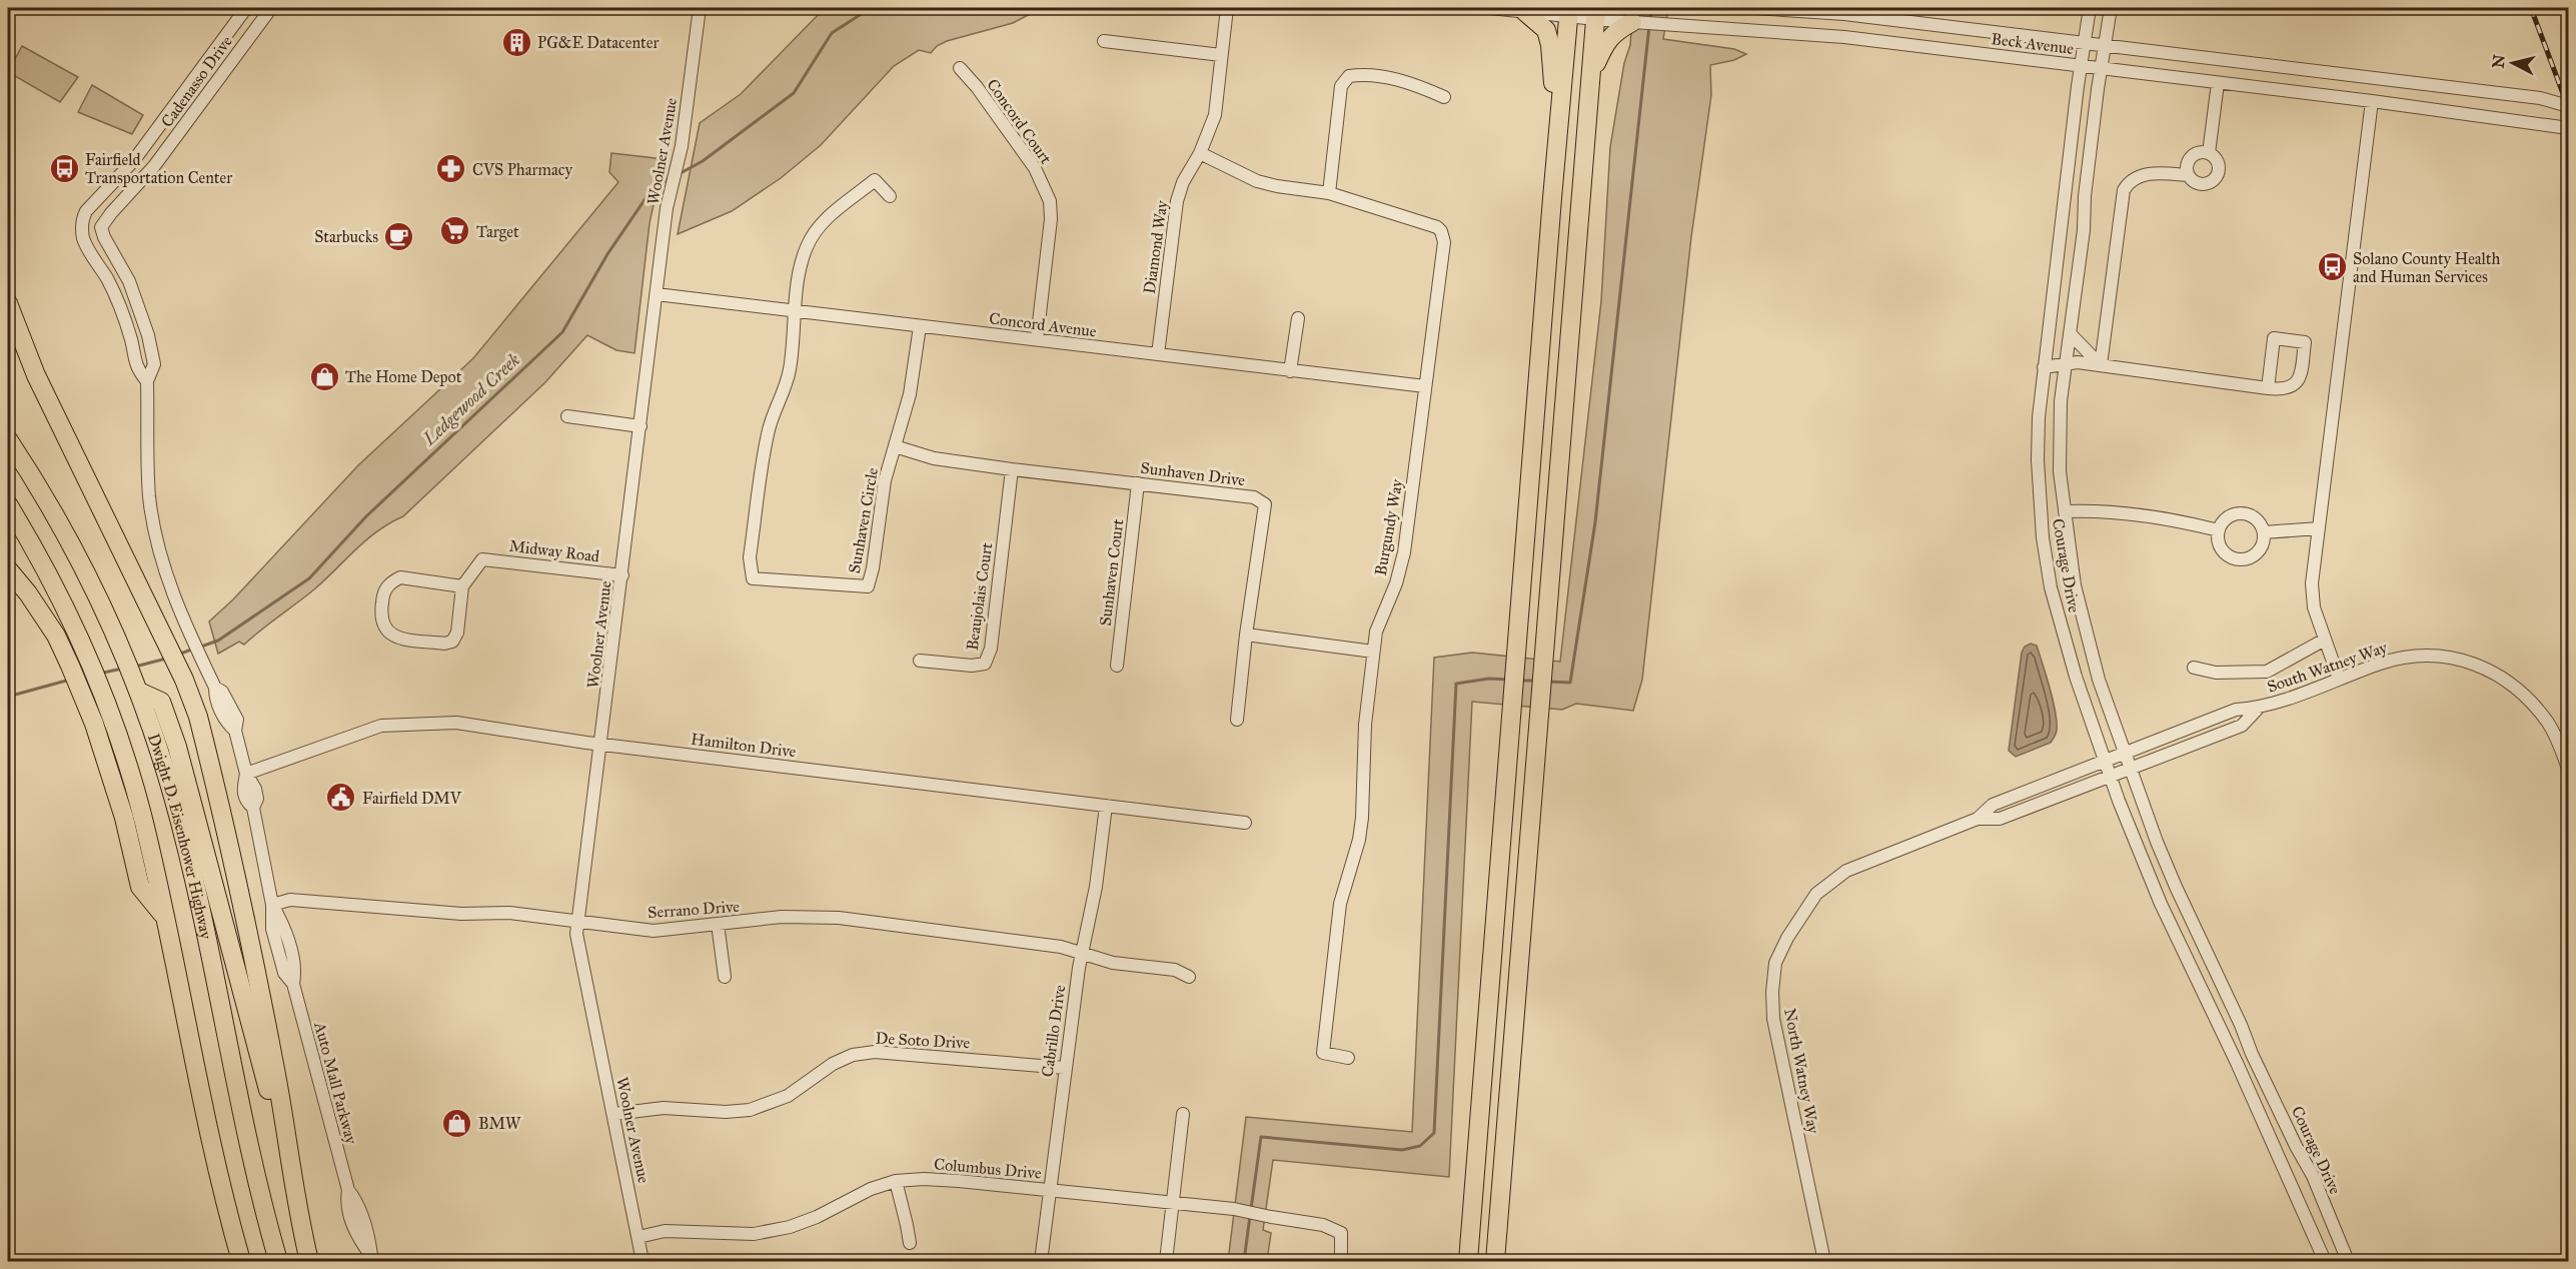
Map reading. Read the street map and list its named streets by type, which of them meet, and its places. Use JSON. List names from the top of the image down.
{
  "streets": {
    "highway": ["Dwight D. Eisenhower Highway"],
    "street": [
      "Beck Avenue",
      "Cadenasso Drive",
      "Concord Court",
      "Woolner Avenue",
      "Diamond Way",
      "Concord Avenue",
      "Sunhaven Drive",
      "Sunhaven Circle",
      "Burgundy Way",
      "Midway Road",
      "Courage Drive",
      "Sunhaven Court",
      "Beaujolais Court",
      "South Watney Way",
      "Hamilton Drive",
      "Serrano Drive",
      "Cabrillo Drive",
      "De Soto Drive",
      "North Watney Way",
      "Auto Mall Parkway",
      "Columbus Drive"
    ]
  },
  "crossings": [
    ["Beck Avenue", "Courage Drive"],
    ["Cadenasso Drive", "Auto Mall Parkway"],
    ["Concord Court", "Concord Avenue"],
    ["Woolner Avenue", "Concord Avenue"],
    ["Woolner Avenue", "Midway Road"],
    ["Woolner Avenue", "Hamilton Drive"],
    ["Woolner Avenue", "Serrano Drive"],
    ["Woolner Avenue", "De Soto Drive"],
    ["Woolner Avenue", "Columbus Drive"],
    ["Diamond Way", "Concord Avenue"],
    ["Diamond Way", "Burgundy Way"],
    ["Concord Avenue", "Sunhaven Circle"],
    ["Concord Avenue", "Burgundy Way"],
    ["Sunhaven Drive", "Sunhaven Circle"],
    ["Sunhaven Drive", "Sunhaven Court"],
    ["Sunhaven Drive", "Beaujolais Court"],
    ["Courage Drive", "South Watney Way"],
    ["Courage Drive", "North Watney Way"],
    ["South Watney Way", "North Watney Way"],
    ["Hamilton Drive", "Cabrillo Drive"],
    ["Hamilton Drive", "Auto Mall Parkway"],
    ["Serrano Drive", "Cabrillo Drive"],
    ["Serrano Drive", "Auto Mall Parkway"],
    ["Cabrillo Drive", "De Soto Drive"],
    ["Cabrillo Drive", "Columbus Drive"]
  ],
  "water": ["Ledgewood Creek"],
  "places": {
    "building": ["PG&E Datacenter"],
    "bus stop": ["Fairfield Transportation Center", "Solano County Health and Human Services"],
    "pharmacy": ["CVS Pharmacy"],
    "supermarket": ["Target"],
    "cafe": ["Starbucks"],
    "shop": ["The Home Depot", "BMW"],
    "public building": ["Fairfield DMV"]
  },
  "north": "left"
}
